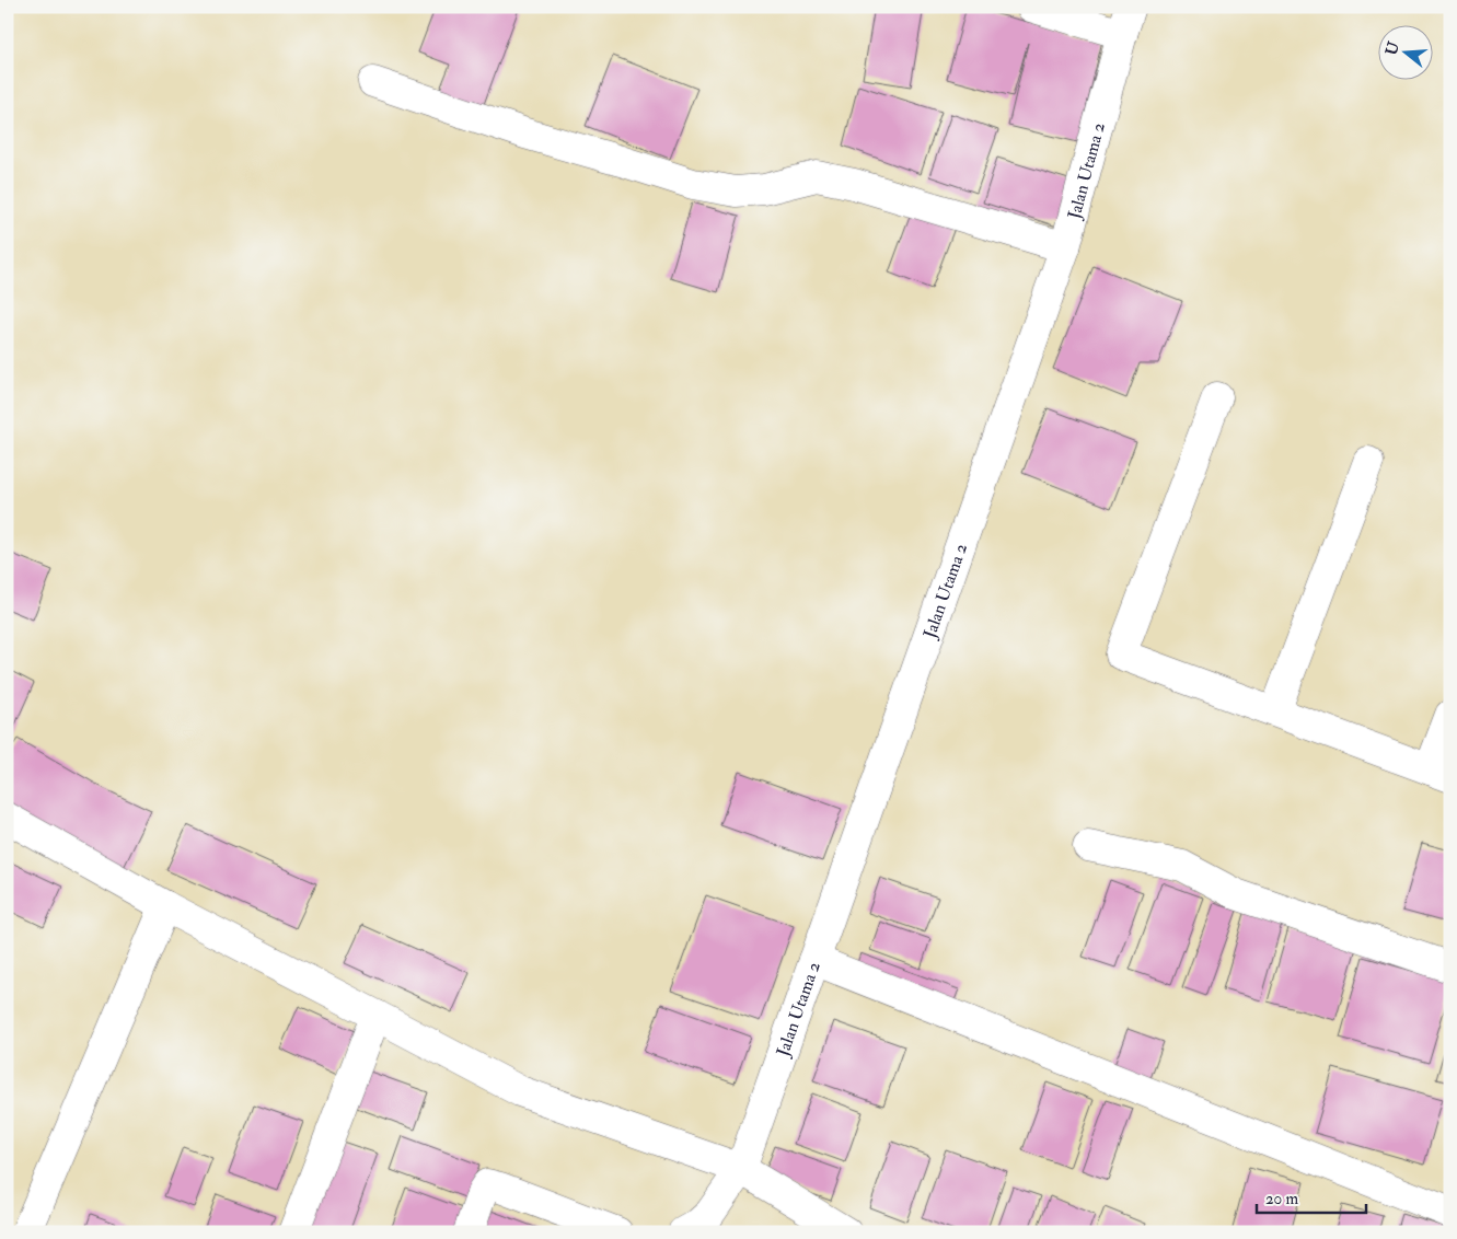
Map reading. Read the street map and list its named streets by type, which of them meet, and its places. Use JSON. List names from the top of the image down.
{
  "streets": {
    "street": ["Jalan Utama 2"]
  },
  "scale_bar": "20 m",
  "north": "left"
}
